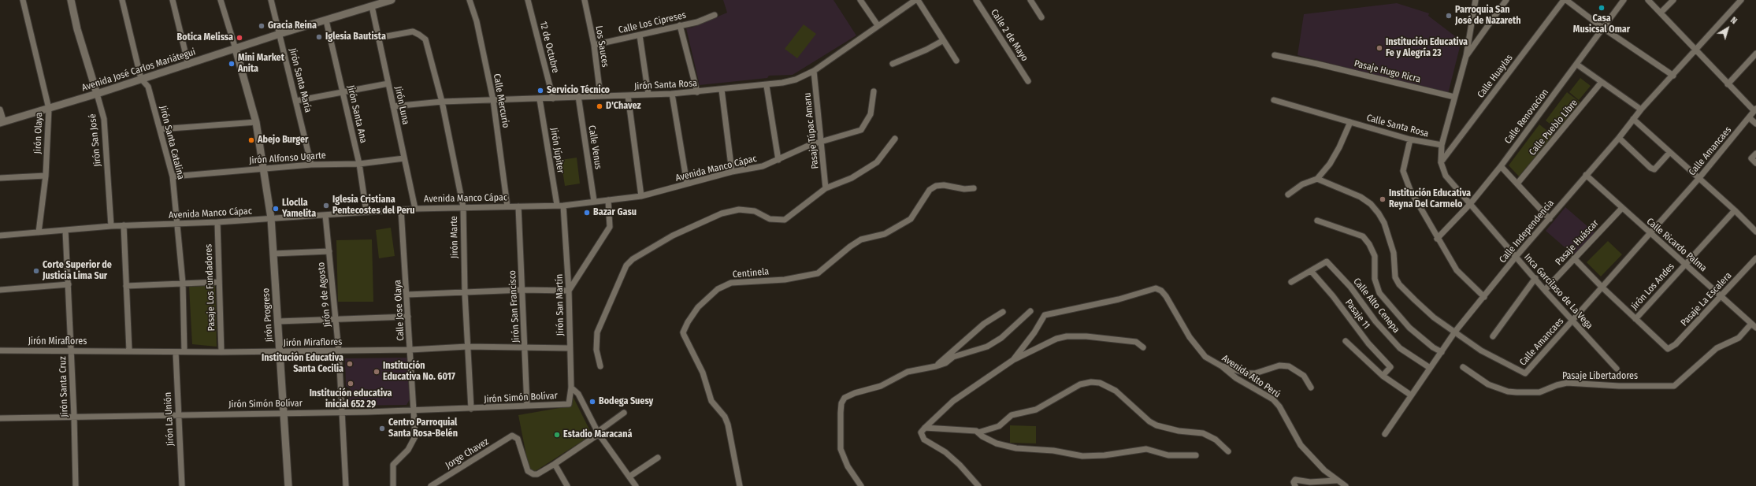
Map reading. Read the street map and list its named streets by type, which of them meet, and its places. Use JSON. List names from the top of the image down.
{
  "streets": {
    "street": [
      "Calle Los Cipreses",
      "Calle 2 de Mayo",
      "Los Sauces",
      "12 de Octubre",
      "Avenida José Carlos Mariátegui",
      "Pasaje Hugo Ricra",
      "Calle Huaylas",
      "Jirón Santa María",
      "Jirón Santa Rosa",
      "Calle Mercurio",
      "Jirón Luna",
      "Jirón Santa Ana",
      "Calle Renovacion",
      "Calle Santa Rosa",
      "Calle Pueblo Libre",
      "Pasaje Túpac Amaru",
      "Jirón Olaya",
      "Jirón San José",
      "Jirón Santa Catalina",
      "Calle Venus",
      "Jirón Júpiter",
      "Calle Amancaes",
      "Jirón Alfonso Ugarte",
      "Avenida Manco Cápac",
      "Calle Independencia",
      "Jirón Marte",
      "Pasaje Huáscar",
      "Calle Ricardo Palma",
      "Centinela",
      "Jirón Los Andes",
      "Pasaje Los Fundadores",
      "Inca Garcilaso de La Vega",
      "Jirón 9 de Agosto",
      "Pasaje La Escalera",
      "Jirón San Martín",
      "Calle Alto Cenepa",
      "Jirón San Francisco",
      "Calle Jose Olaya",
      "Pasaje 11",
      "Jirón Progreso",
      "Jirón Miraflores",
      "Avenida Alto Perú",
      "Pasaje Libertadores",
      "Jirón Santa Cruz",
      "Jirón Simón Bolívar",
      "Jirón La Unión",
      "Jorge Chavez"
    ]
  },
  "crossings": [
    ["Calle Los Cipreses", "Los Sauces"],
    ["Los Sauces", "Jirón Santa Rosa"],
    ["12 de Octubre", "Jirón Santa Rosa"],
    ["Avenida José Carlos Mariátegui", "Jirón Santa María"],
    ["Avenida José Carlos Mariátegui", "Jirón Luna"],
    ["Avenida José Carlos Mariátegui", "Jirón Santa Ana"],
    ["Avenida José Carlos Mariátegui", "Jirón Olaya"],
    ["Avenida José Carlos Mariátegui", "Jirón San José"],
    ["Avenida José Carlos Mariátegui", "Jirón Santa Catalina"],
    ["Avenida José Carlos Mariátegui", "Jirón Progreso"],
    ["Pasaje Hugo Ricra", "Inca Garcilaso de La Vega"],
    ["Calle Huaylas", "Inca Garcilaso de La Vega"],
    ["Jirón Santa María", "Jirón Alfonso Ugarte"],
    ["Jirón Santa Rosa", "Calle Mercurio"],
    ["Jirón Santa Rosa", "Jirón Luna"],
    ["Jirón Santa Rosa", "Pasaje Túpac Amaru"],
    ["Jirón Santa Rosa", "Calle Venus"],
    ["Jirón Santa Rosa", "Jirón Júpiter"],
    ["Jirón Santa Rosa", "Jirón Marte"],
    ["Calle Mercurio", "Avenida Manco Cápac"],
    ["Jirón Luna", "Jirón Alfonso Ugarte"],
    ["Jirón Luna", "Avenida Manco Cápac"],
    ["Jirón Luna", "Jirón Marte"],
    ["Jirón Santa Ana", "Jirón Alfonso Ugarte"],
    ["Jirón Santa Ana", "Avenida Manco Cápac"],
    ["Calle Renovacion", "Inca Garcilaso de La Vega"],
    ["Calle Santa Rosa", "Inca Garcilaso de La Vega"],
    ["Pasaje Túpac Amaru", "Avenida Manco Cápac"],
    ["Jirón Olaya", "Avenida Manco Cápac"],
    ["Jirón San José", "Avenida Manco Cápac"],
    ["Jirón Santa Catalina", "Jirón Alfonso Ugarte"],
    ["Jirón Santa Catalina", "Avenida Manco Cápac"],
    ["Jirón Santa Catalina", "Jirón Miraflores"],
    ["Calle Venus", "Avenida Manco Cápac"],
    ["Jirón Júpiter", "Avenida Manco Cápac"],
    ["Calle Amancaes", "Calle Independencia"],
    ["Calle Amancaes", "Calle Ricardo Palma"],
    ["Calle Amancaes", "Inca Garcilaso de La Vega"],
    ["Jirón Alfonso Ugarte", "Jirón Progreso"],
    ["Avenida Manco Cápac", "Jirón Marte"],
    ["Avenida Manco Cápac", "Pasaje Los Fundadores"],
    ["Avenida Manco Cápac", "Jirón 9 de Agosto"],
    ["Avenida Manco Cápac", "Jirón San Martín"],
    ["Avenida Manco Cápac", "Jirón San Francisco"],
    ["Avenida Manco Cápac", "Calle Jose Olaya"],
    ["Avenida Manco Cápac", "Jirón Progreso"],
    ["Avenida Manco Cápac", "Jirón Santa Cruz"],
    ["Calle Independencia", "Calle Ricardo Palma"],
    ["Calle Independencia", "Inca Garcilaso de La Vega"],
    ["Calle Independencia", "Calle Alto Cenepa"],
    ["Jirón Marte", "Jirón Miraflores"],
    ["Jirón Marte", "Jirón Simón Bolívar"],
    ["Pasaje Huáscar", "Calle Ricardo Palma"],
    ["Pasaje Huáscar", "Inca Garcilaso de La Vega"],
    ["Calle Ricardo Palma", "Jirón Los Andes"],
    ["Calle Ricardo Palma", "Pasaje La Escalera"],
    ["Calle Ricardo Palma", "Pasaje Libertadores"],
    ["Jirón Los Andes", "Pasaje La Escalera"],
    ["Pasaje Los Fundadores", "Jirón Miraflores"],
    ["Jirón 9 de Agosto", "Jirón Miraflores"],
    ["Jirón 9 de Agosto", "Jirón Simón Bolívar"],
    ["Jirón San Martín", "Jirón Miraflores"],
    ["Jirón San Martín", "Jirón Simón Bolívar"],
    ["Calle Alto Cenepa", "Pasaje 11"],
    ["Jirón San Francisco", "Jirón Miraflores"],
    ["Jirón San Francisco", "Jirón Simón Bolívar"],
    ["Calle Jose Olaya", "Jirón Miraflores"],
    ["Calle Jose Olaya", "Jirón Simón Bolívar"],
    ["Jirón Progreso", "Jirón Miraflores"],
    ["Jirón Progreso", "Jirón Simón Bolívar"],
    ["Jirón Miraflores", "Jirón Santa Cruz"],
    ["Jirón Miraflores", "Jirón La Unión"],
    ["Jirón Santa Cruz", "Jirón Simón Bolívar"],
    ["Jirón Simón Bolívar", "Jirón La Unión"]
  ],
  "places": [
    "Casa Musicsal Omar",
    "Parroquia San José de Nazareth",
    "Gracia Reina",
    "Iglesia Bautista",
    "Botica Melissa",
    "Institución Educativa Fe y Alegría 23",
    "Mini Market Anita",
    "Servicio Técnico",
    "D'Chavez",
    "Abejo Burger",
    "Institución Educativa Reyna Del Carmelo",
    "Iglesia Cristiana Pentecostes del Peru",
    "Lloclla Yamelita",
    "Bazar Gasu",
    "Corte Superior de Justicia Lima Sur",
    "Institución Educativa Santa Cecilia",
    "Institución Educativa No. 6017",
    "Institución educativa inicial 652 29",
    "Bodega Suesy",
    "Centro Parroquial Santa Rosa-Belén",
    "Estadio Maracaná"
  ],
  "north": "top right"
}
